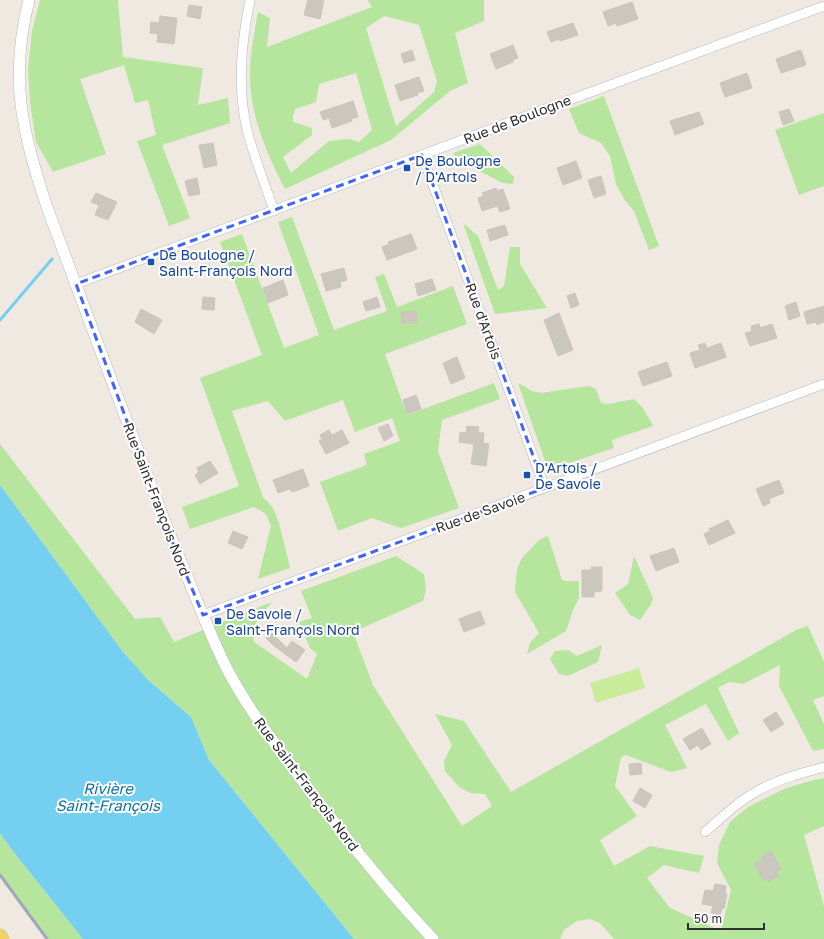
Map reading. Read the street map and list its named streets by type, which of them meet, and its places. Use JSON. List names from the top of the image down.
{
  "streets": {
    "street": [
      "Rue de Boulogne",
      "Rue d'Artois",
      "Rue Saint-François Nord",
      "Rue de Savoie"
    ]
  },
  "crossings": [
    ["Rue de Boulogne", "Rue d'Artois"],
    ["Rue de Boulogne", "Rue Saint-François Nord"],
    ["Rue d'Artois", "Rue de Savoie"],
    ["Rue Saint-François Nord", "Rue de Savoie"]
  ],
  "water": ["Rivière Saint-François"],
  "places": {
    "transit": [
      "De Boulogne / D'Artois",
      "De Boulogne / Saint-François Nord",
      "D'Artois / De Savoie",
      "De Savoie / Saint-François Nord"
    ]
  },
  "scale_bar": "50 m"
}
